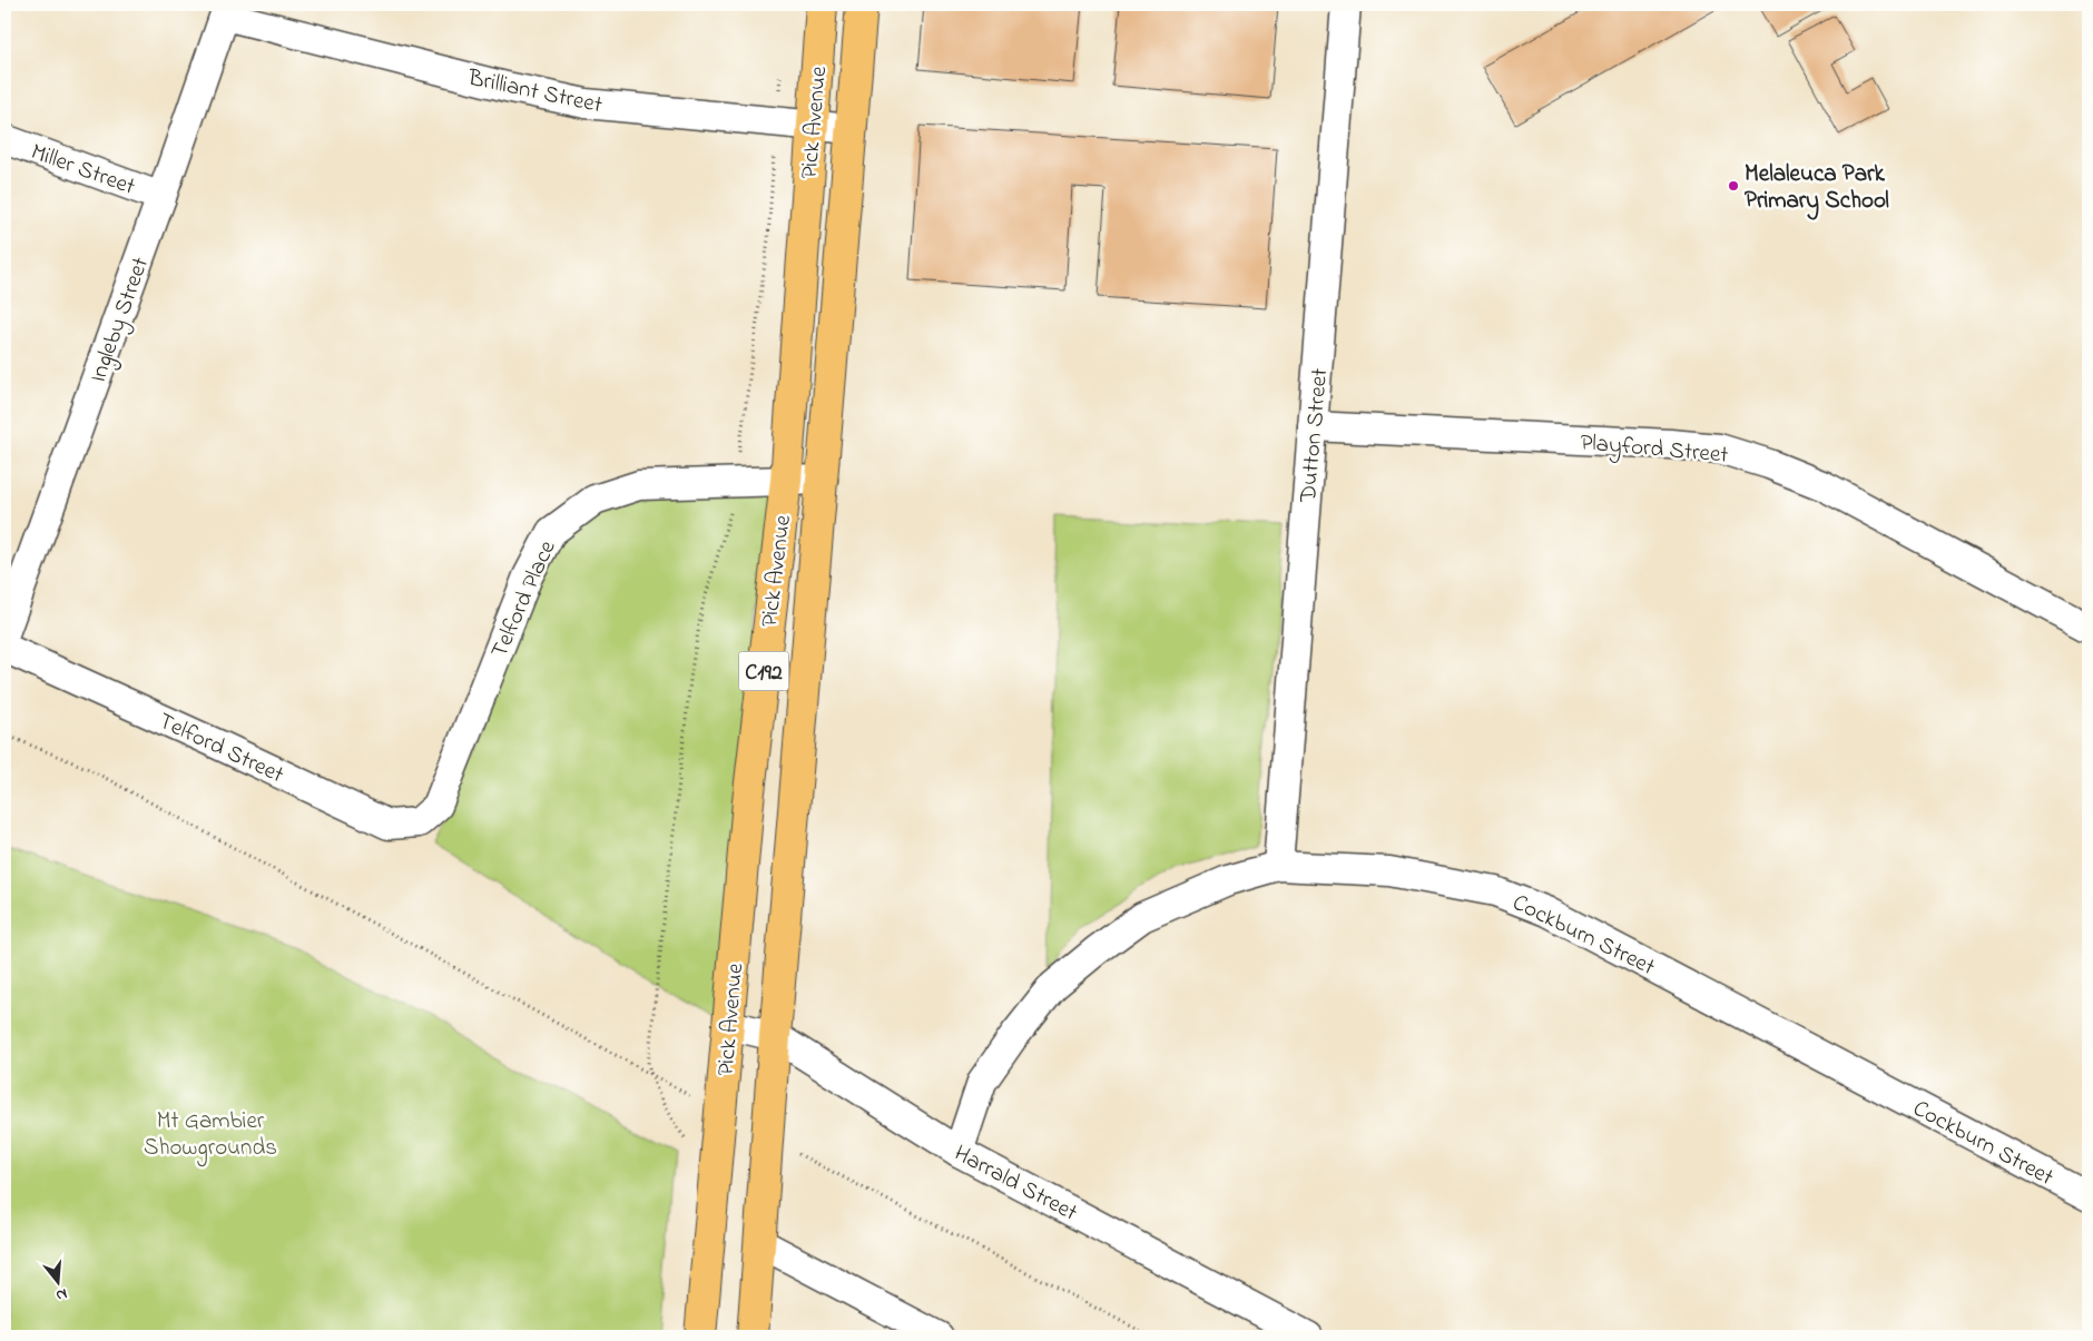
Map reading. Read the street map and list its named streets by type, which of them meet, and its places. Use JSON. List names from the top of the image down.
{
  "streets": {
    "main road": ["Pick Avenue", "C192"],
    "street": [
      "Brilliant Street",
      "Miller Street",
      "Ingleby Street",
      "Dutton Street",
      "Playford Street",
      "Telford Place",
      "Telford Street",
      "Cockburn Street",
      "Harrald Street"
    ]
  },
  "crossings": [
    ["Brilliant Street", "Pick Avenue"],
    ["Brilliant Street", "Ingleby Street"],
    ["Pick Avenue", "Telford Place"],
    ["Pick Avenue", "Harrald Street"],
    ["Miller Street", "Ingleby Street"],
    ["Dutton Street", "Playford Street"],
    ["Dutton Street", "Cockburn Street"],
    ["Telford Place", "Telford Street"],
    ["Cockburn Street", "Harrald Street"]
  ],
  "parks": ["Mt Gambier Showgrounds"],
  "places": ["Melaleuca Park Primary School"],
  "north": "bottom"
}
